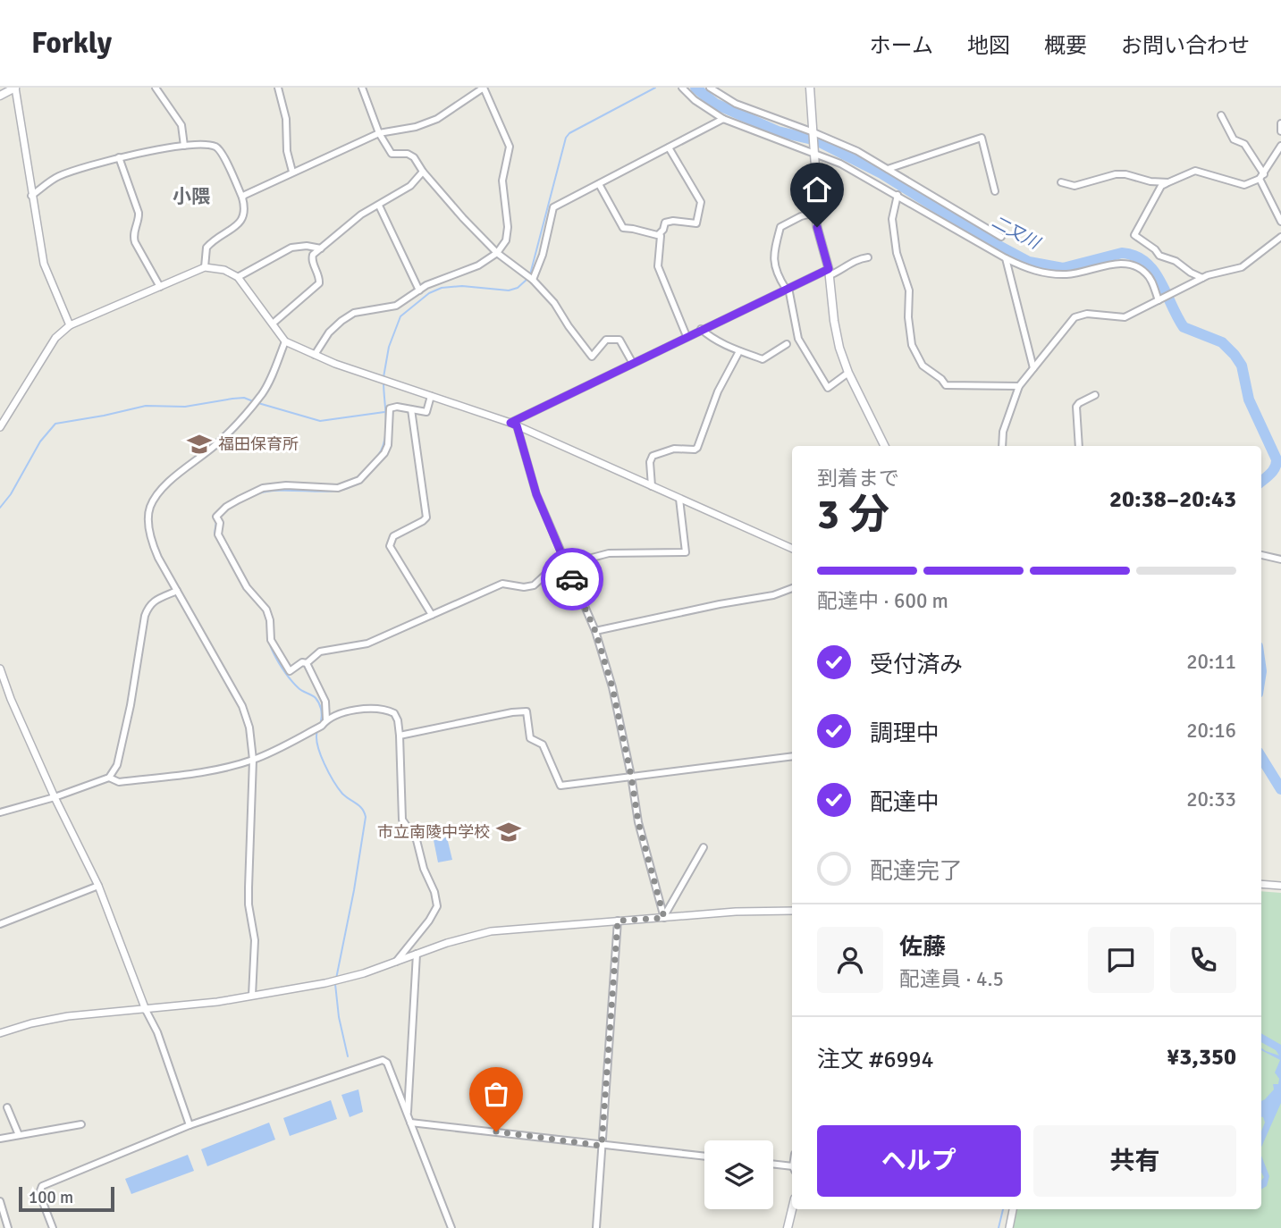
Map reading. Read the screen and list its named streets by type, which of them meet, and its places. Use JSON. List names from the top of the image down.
{
  "districts": ["小隈"],
  "water": ["二又川"],
  "places": {
    "school or university": ["福田保育所", "市立南陵中学校"]
  },
  "scale_bar": "100 m",
  "page": {
    "header": "Forkly",
    "nav": [
      "ホーム",
      "地図",
      "概要",
      "お問い合わせ"
    ],
    "heading": ["3 分", "到着まで", "20:38–20:43"],
    "panel": [
      "佐藤",
      "配達員 · 4.5",
      "注文 #6994",
      "¥3,350"
    ],
    "bar": "配達中 · 600 m",
    "list": [
      ["受付済み", "20:11"],
      ["調理中", "20:16"],
      ["配達中", "20:33"],
      "配達完了"
    ],
    "buttons": ["ヘルプ", "共有"],
    "scale": "100 m"
  }
}
